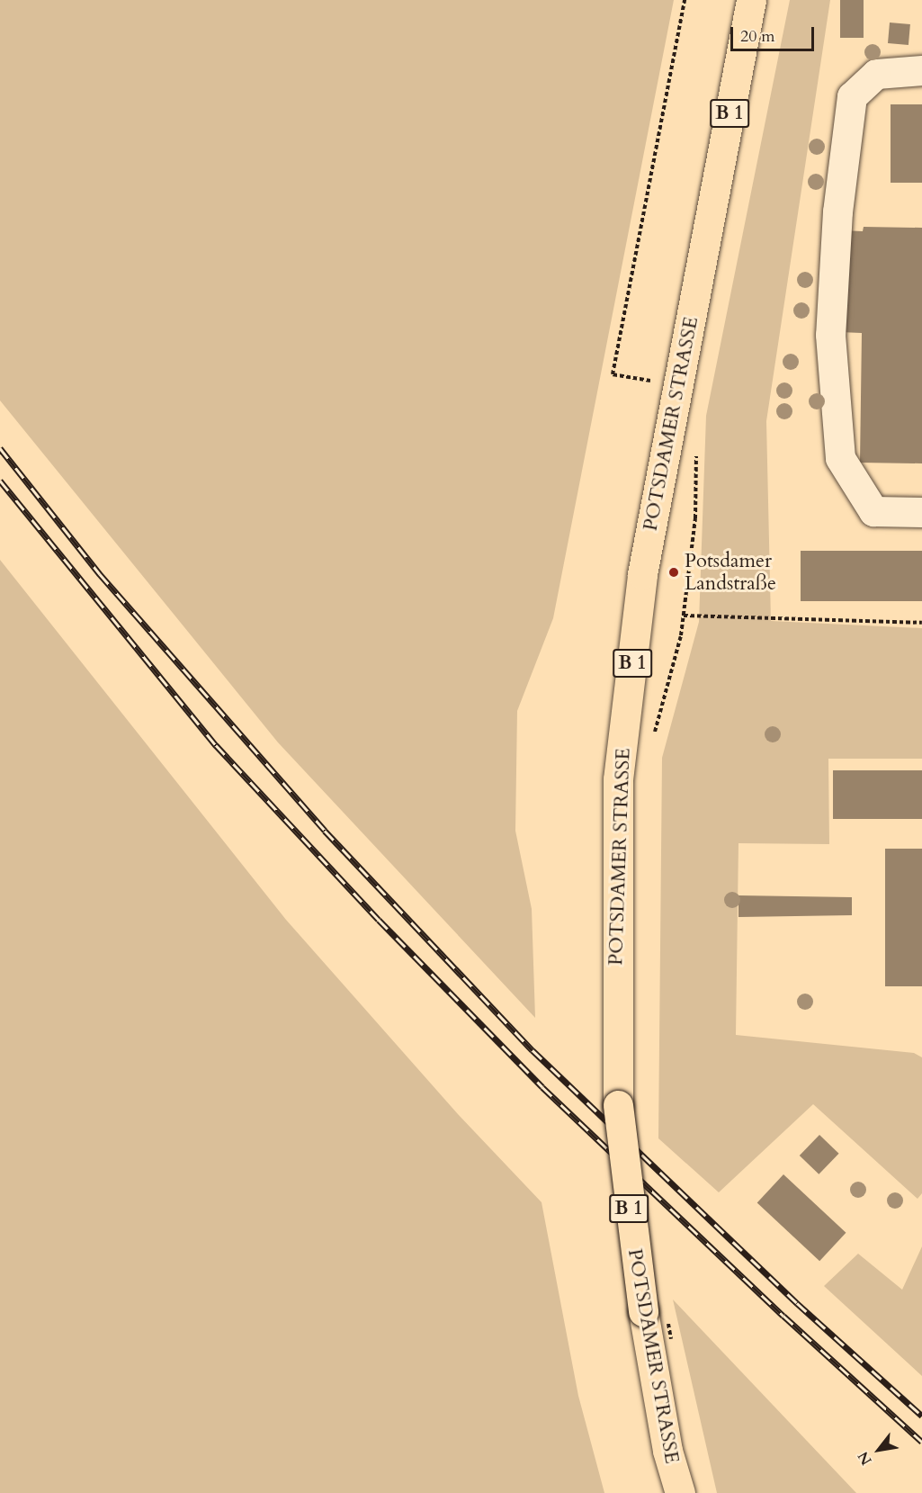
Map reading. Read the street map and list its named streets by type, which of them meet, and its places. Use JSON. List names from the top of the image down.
{
  "streets": {
    "main road": ["B 1", "POTSDAMER STRASSE"]
  },
  "places": ["Potsdamer Landstraße"],
  "scale_bar": "20 m",
  "north": "bottom left"
}
